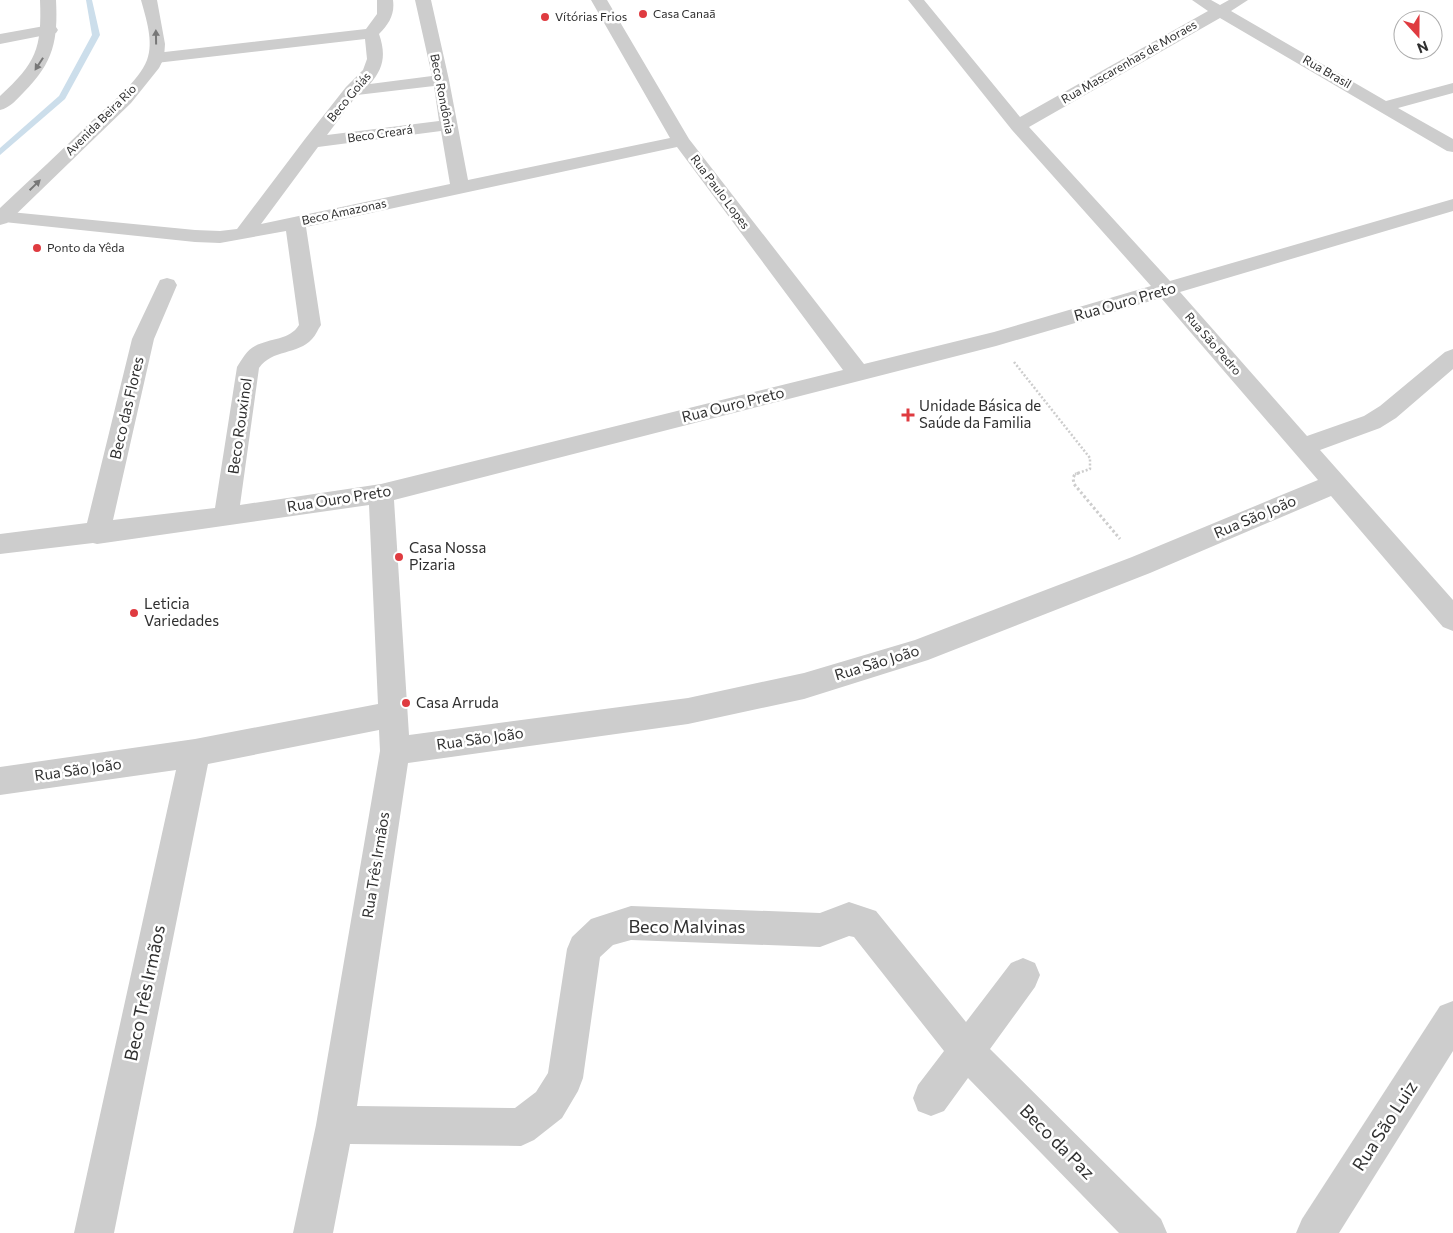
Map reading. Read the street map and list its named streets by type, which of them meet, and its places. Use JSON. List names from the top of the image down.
{
  "streets": {
    "street": [
      "Rua Mascarenhas de Moraes",
      "Rua Brasil",
      "Beco Rondônia",
      "Beco Goiás",
      "Avenida Beira Rio",
      "Beco Creará",
      "Rua Paulo Lopes",
      "Beco Amazonas",
      "Rua Ouro Preto",
      "Rua São Pedro",
      "Beco das Flores",
      "Beco Rouxinol",
      "Rua São João",
      "Rua Três Irmãos",
      "Beco Malvinas",
      "Beco Três Irmãos",
      "Rua São Luiz",
      "Beco da Paz"
    ]
  },
  "crossings": [
    ["Rua Mascarenhas de Moraes", "Rua Brasil"],
    ["Rua Mascarenhas de Moraes", "Rua São Pedro"],
    ["Beco Rondônia", "Beco Creará"],
    ["Beco Rondônia", "Beco Amazonas"],
    ["Beco Goiás", "Beco Creará"],
    ["Beco Goiás", "Beco Amazonas"],
    ["Avenida Beira Rio", "Beco Amazonas"],
    ["Rua Paulo Lopes", "Beco Amazonas"],
    ["Rua Paulo Lopes", "Rua Ouro Preto"],
    ["Beco Amazonas", "Beco Rouxinol"],
    ["Rua Ouro Preto", "Rua São Pedro"],
    ["Rua Ouro Preto", "Beco das Flores"],
    ["Rua Ouro Preto", "Beco Rouxinol"],
    ["Rua Ouro Preto", "Rua Três Irmãos"],
    ["Rua São Pedro", "Rua São João"],
    ["Rua São João", "Rua Três Irmãos"],
    ["Rua São João", "Beco Três Irmãos"],
    ["Rua Três Irmãos", "Beco Malvinas"],
    ["Beco Malvinas", "Beco da Paz"]
  ],
  "places": {
    "other": [
      "Casa Canaã",
      "Vítórias Frios",
      "Ponto da Yêda",
      "Casa Nossa Pizaria",
      "Leticia Variedades",
      "Casa Arruda"
    ],
    "health": ["Unidade Básica de Saúde da Familia"]
  },
  "north": "bottom"
}
